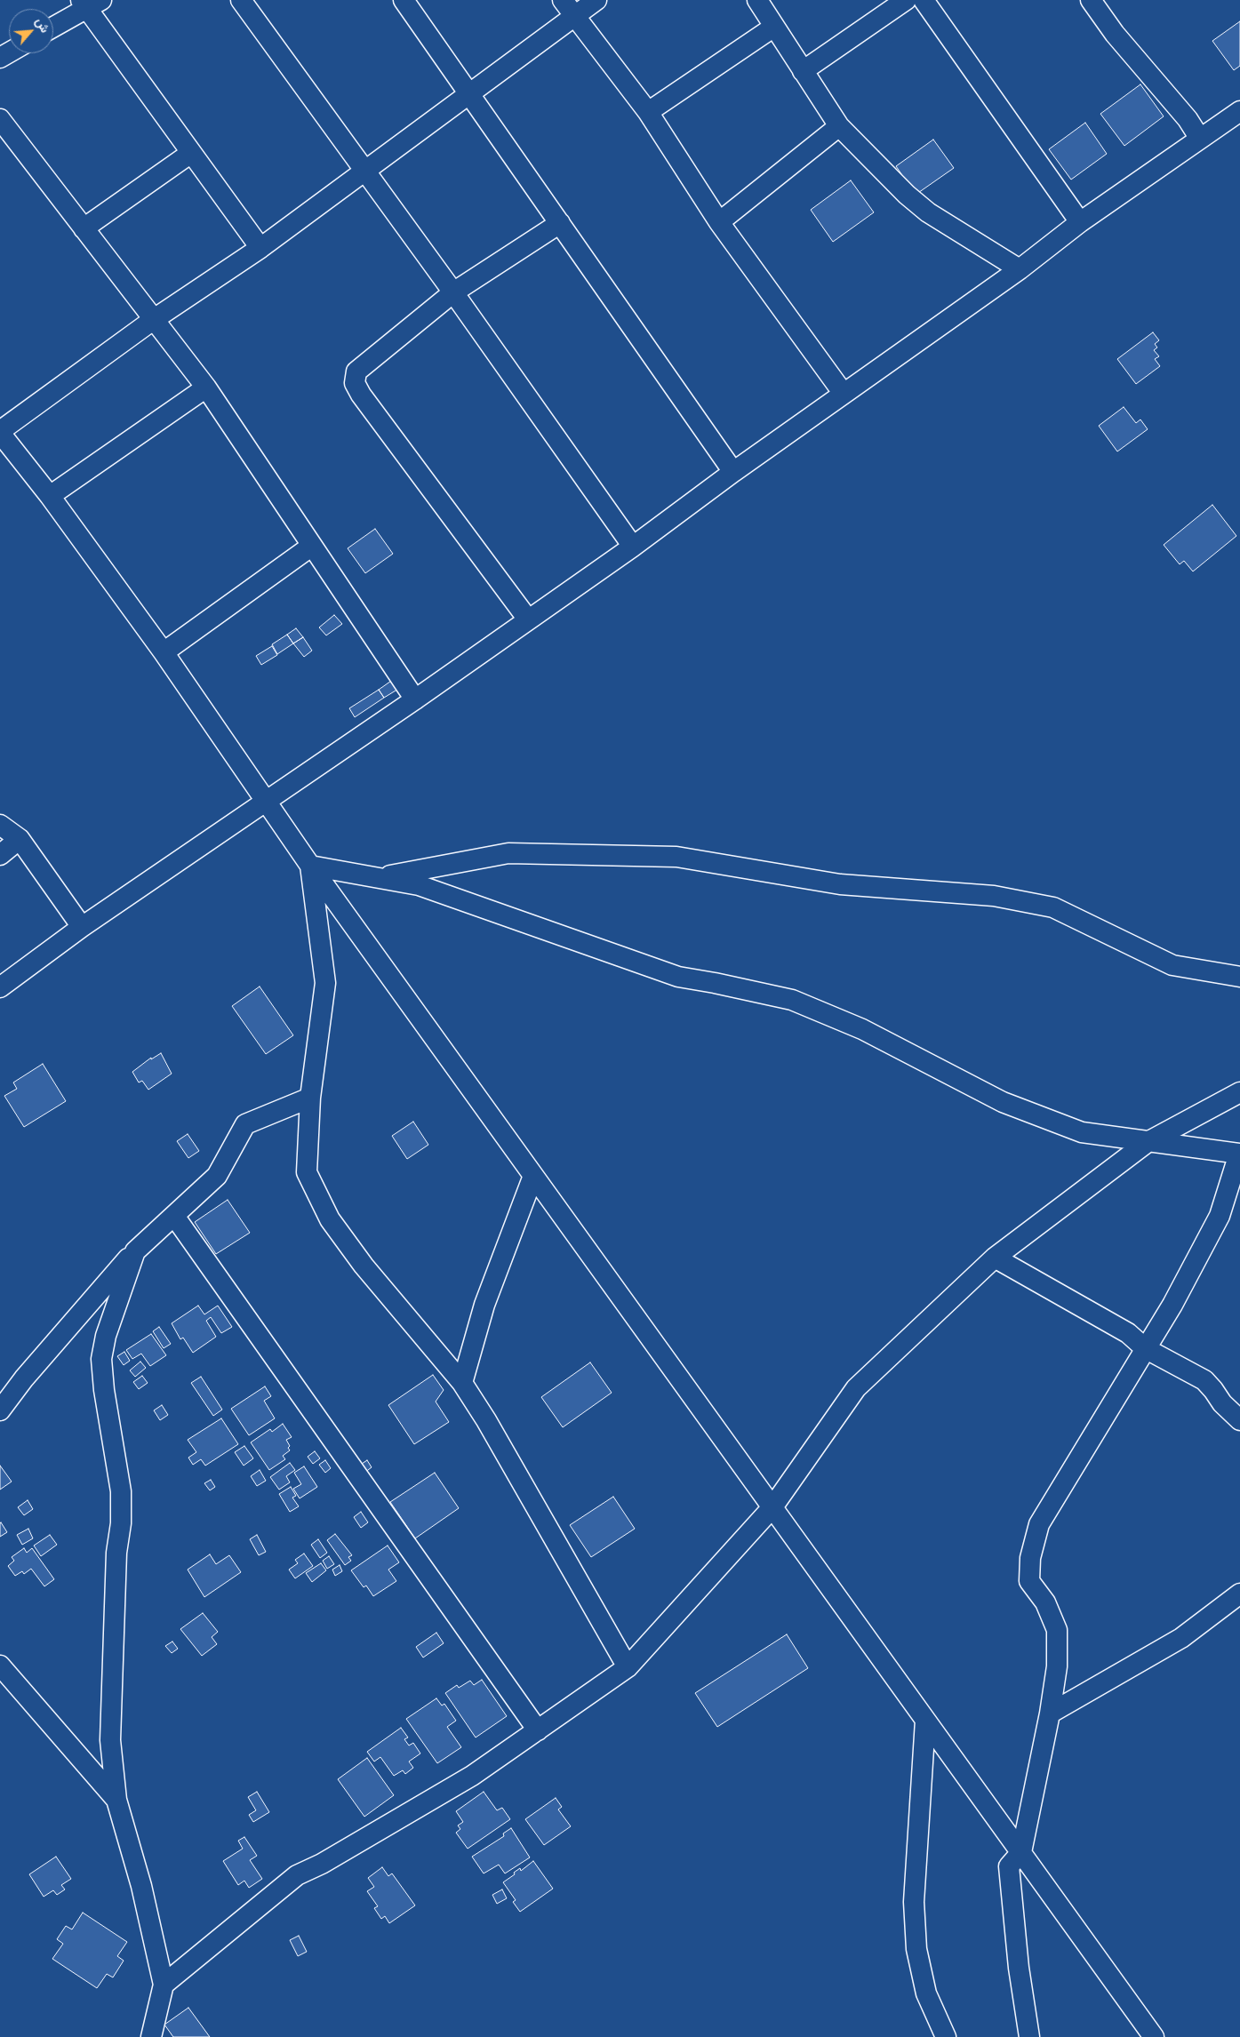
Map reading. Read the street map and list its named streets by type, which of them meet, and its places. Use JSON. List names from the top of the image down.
{
  "north": "top right"
}
